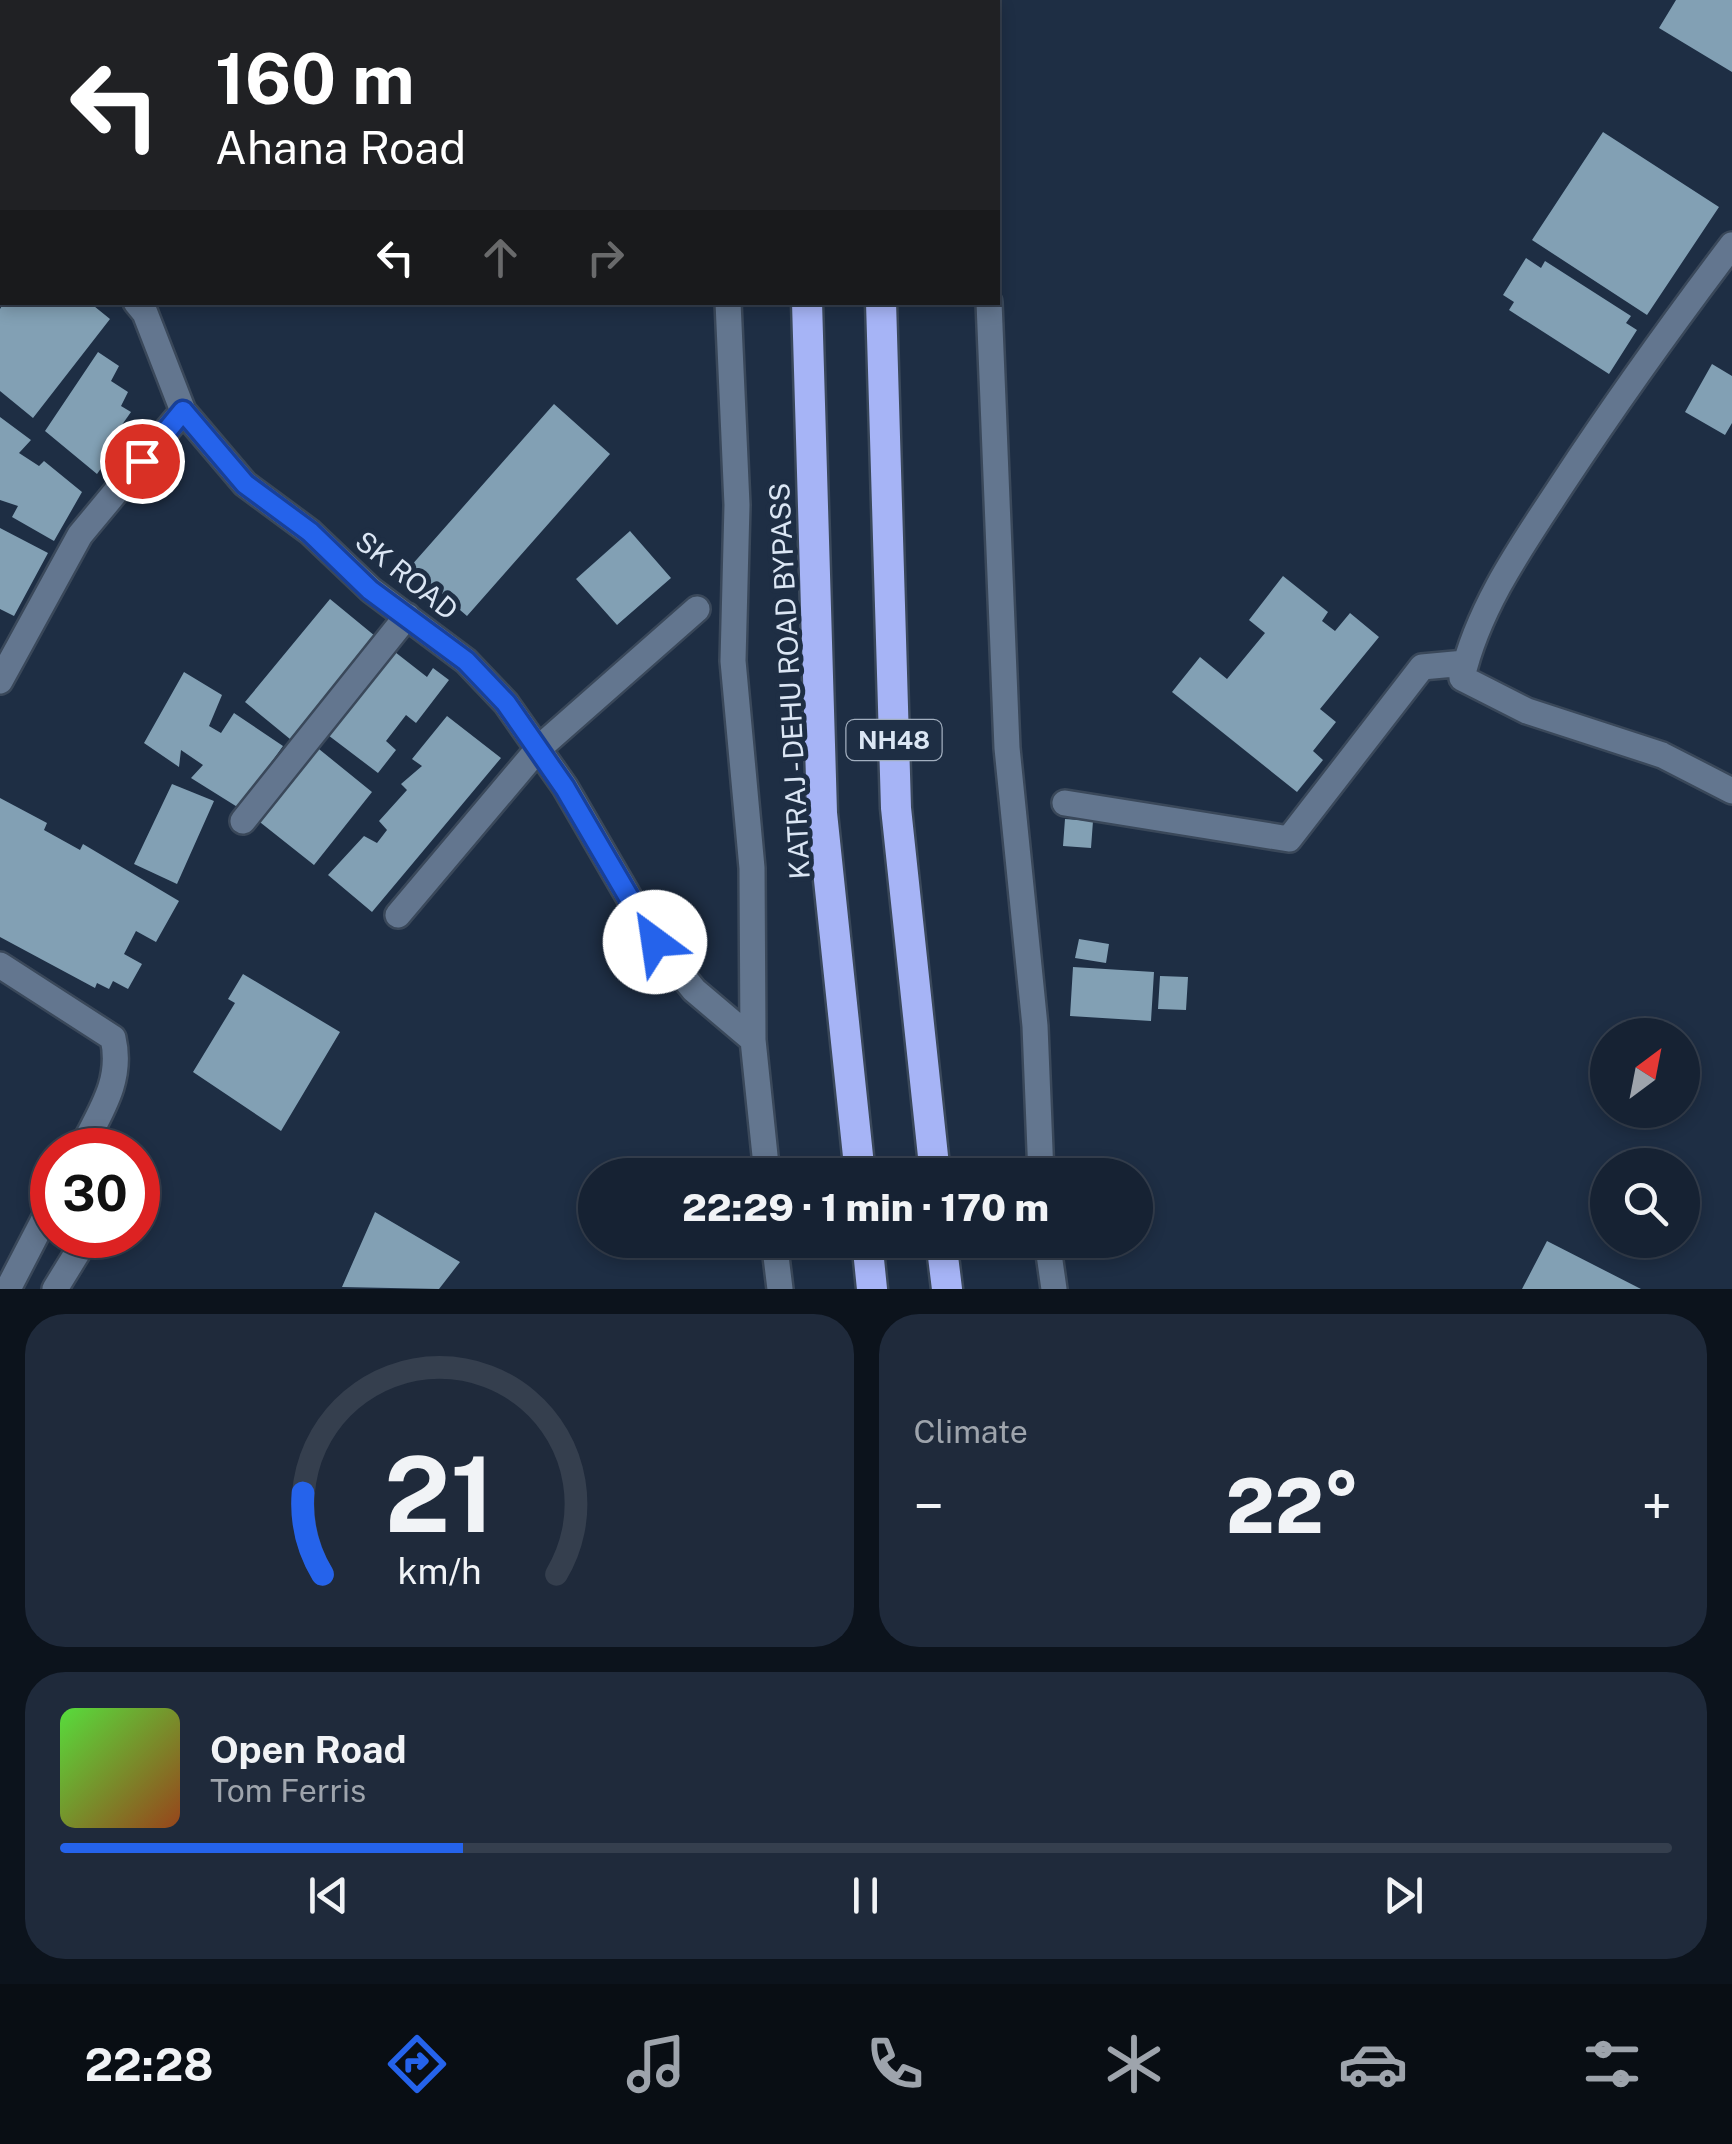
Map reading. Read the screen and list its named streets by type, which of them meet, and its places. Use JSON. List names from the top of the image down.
{
  "streets": {
    "highway": ["KATRAJ - DEHU ROAD BYPASS", "NH48"],
    "street": ["SK ROAD"]
  },
  "north": "top right",
  "page": {
    "turn": ["160 m", "Ahana Road"],
    "limit": "30",
    "trip": "22:29 · 1 min · 170 m",
    "tile": "Climate",
    "heat": ["−", "22°", "+"],
    "song": ["Open Road", "Tom Ferris"],
    "tabs": "22:28",
    "gauge": ["21", "km/h"]
  }
}
